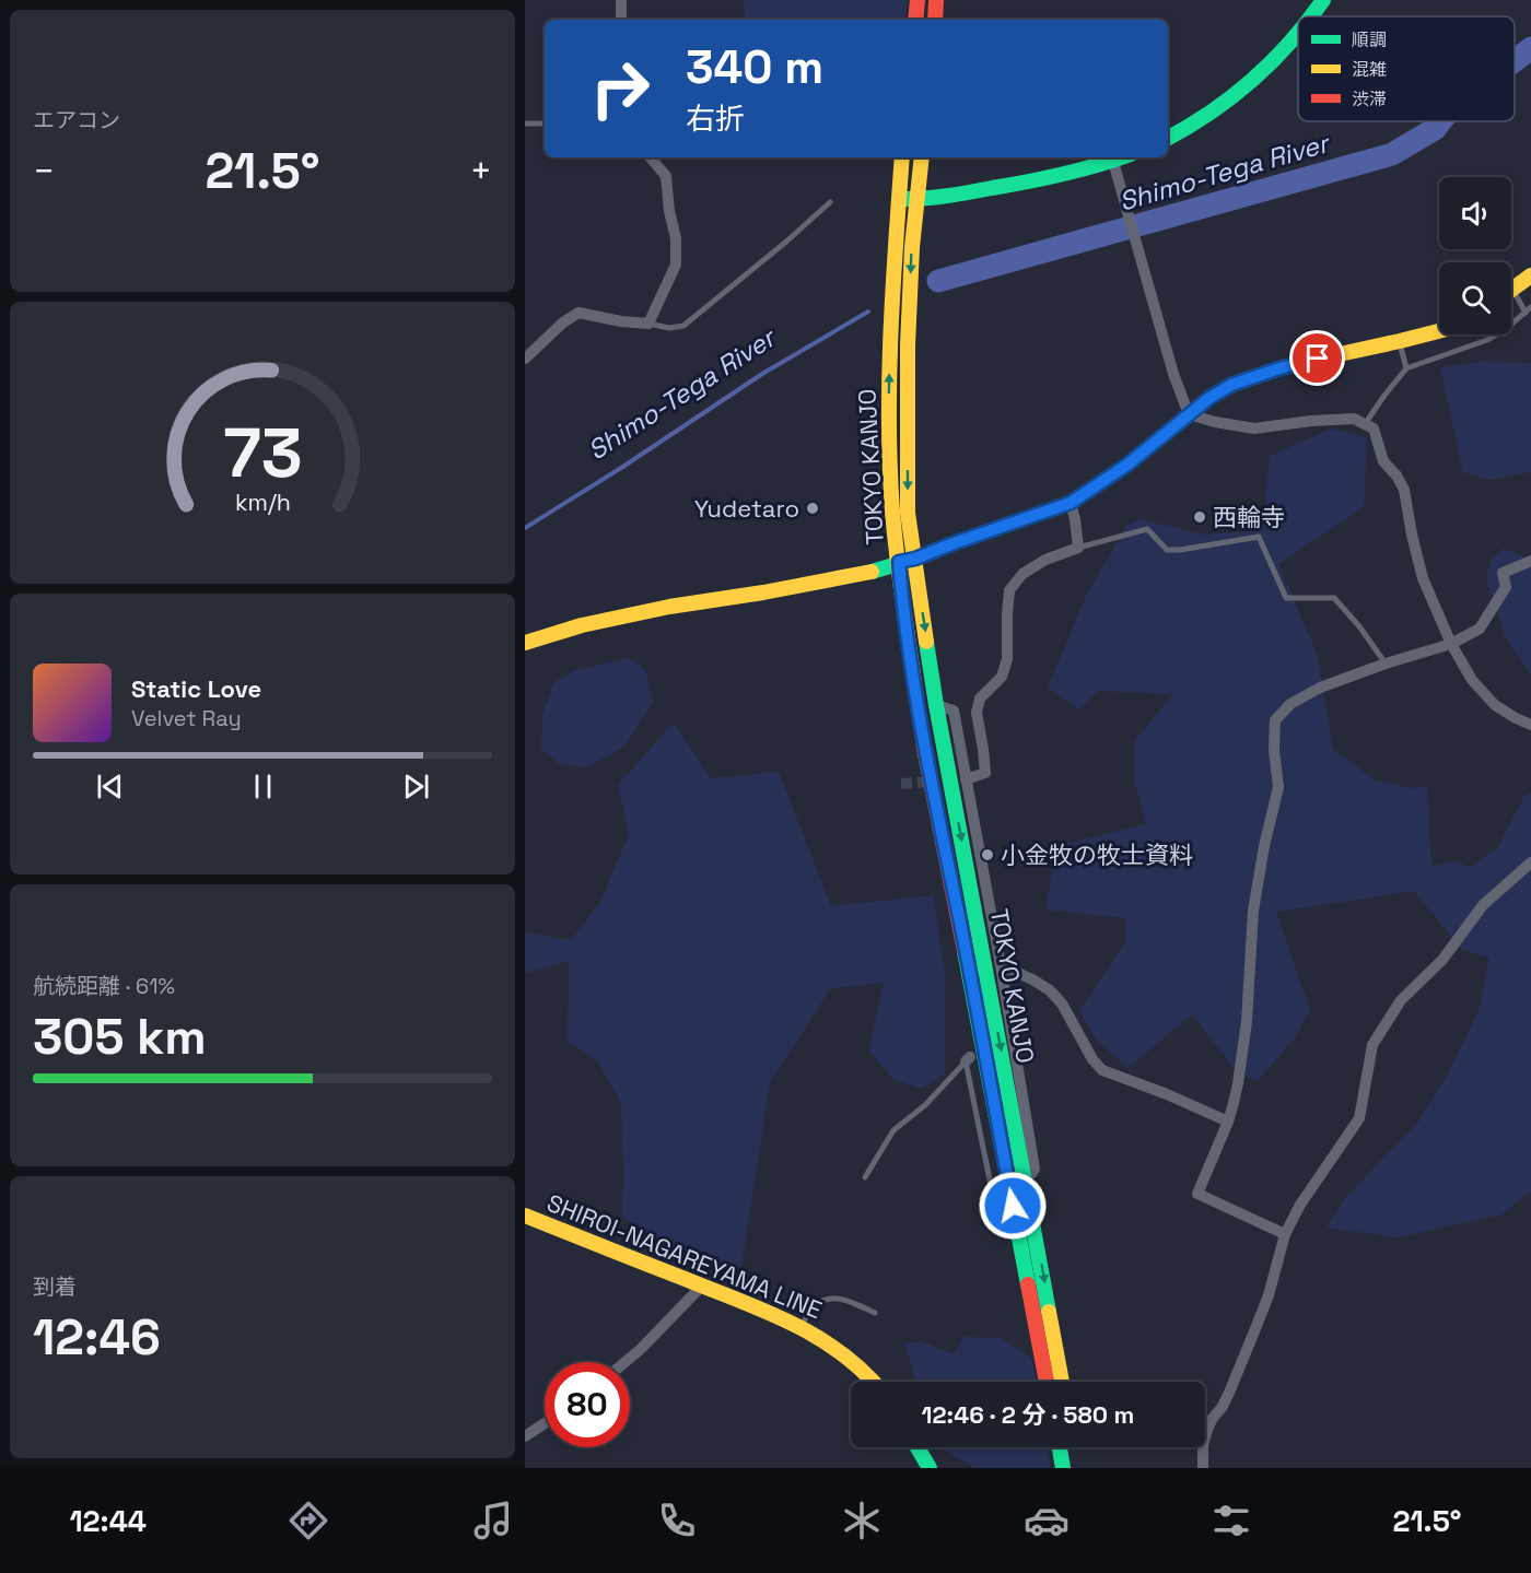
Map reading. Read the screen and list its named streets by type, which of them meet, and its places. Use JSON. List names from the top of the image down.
{
  "streets": {
    "main road": ["TOKYO KANJO", "SHIROI-NAGAREYAMA LINE"]
  },
  "water": ["Shimo-Tega River"],
  "places": ["Yudetaro", "西輪寺", "小金牧の牧士資料"],
  "legend": ["順調", "混雑", "渋滞"],
  "page": {
    "tile": [
      "エアコン",
      ["航続距離 · 61%", "305 km"],
      ["到着", "12:46"]
    ],
    "turn": ["340 m", "右折"],
    "heat": ["−", "21.5°", "+"],
    "song": ["Static Love", "Velvet Ray"],
    "limit": "80",
    "trip": "12:46 · 2 分 · 580 m",
    "tabs": ["12:44", "21.5°"],
    "gauge": ["73", "km/h"]
  }
}
